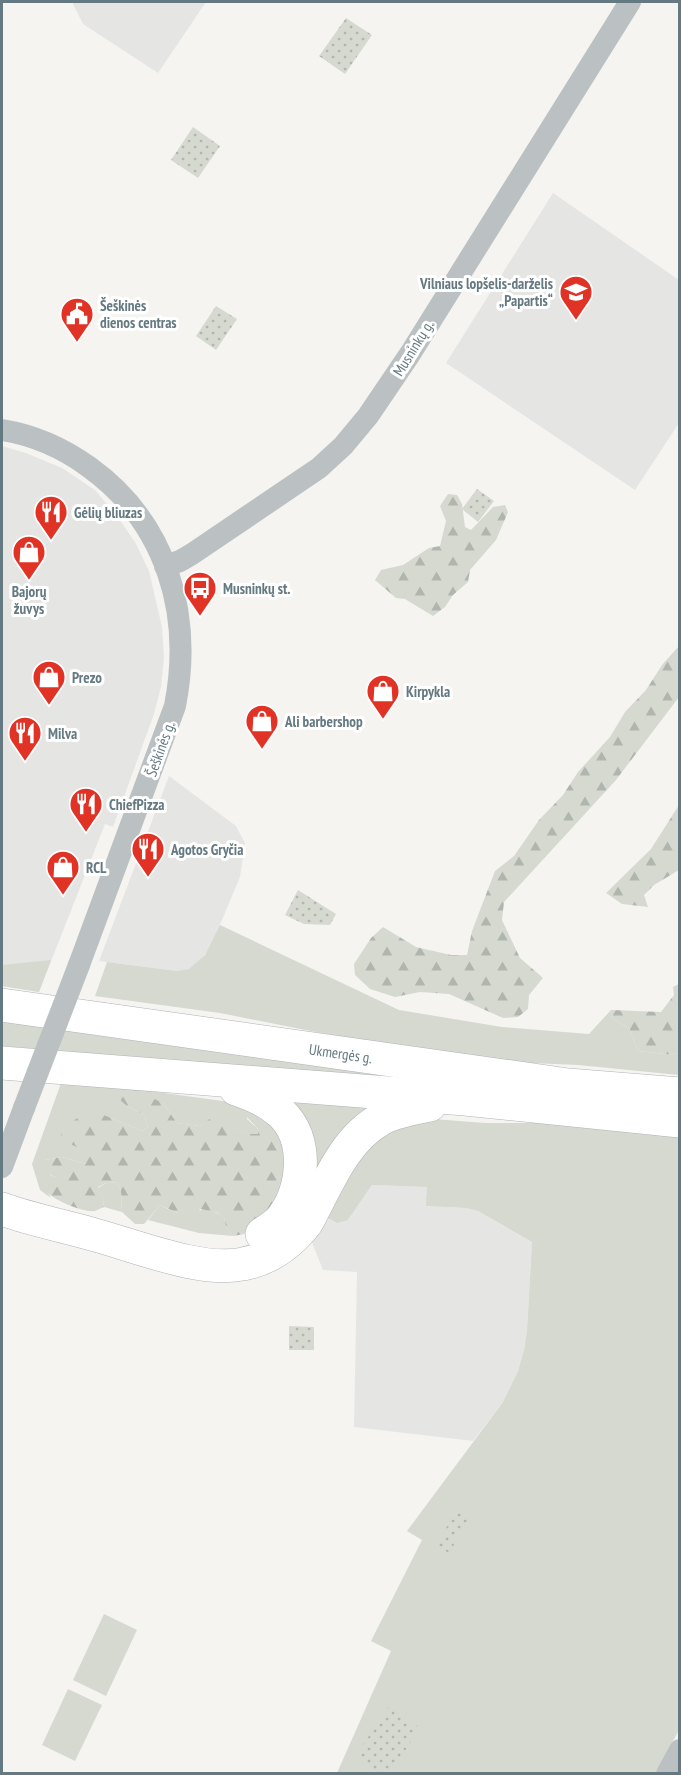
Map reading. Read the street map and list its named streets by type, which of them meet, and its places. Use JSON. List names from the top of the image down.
{
  "streets": {
    "highway": ["Ukmergės g."],
    "street": ["Musninkų g.", "Šeškinės g."]
  },
  "crossings": [
    ["Musninkų g.", "Šeškinės g."]
  ],
  "places": {
    "school or university": ["Vilniaus lopšelis-darželis „Papartis“"],
    "public building": ["Šeškinės dienos centras"],
    "restaurant": [
      "Gėlių bliuzas",
      "Milva",
      "ChiefPizza",
      "Agotos Gryčia"
    ],
    "shop": [
      "Bajorų žuvys",
      "Prezo",
      "Kirpykla",
      "Ali barbershop",
      "RCL"
    ],
    "bus stop": ["Musninkų st."]
  }
}
